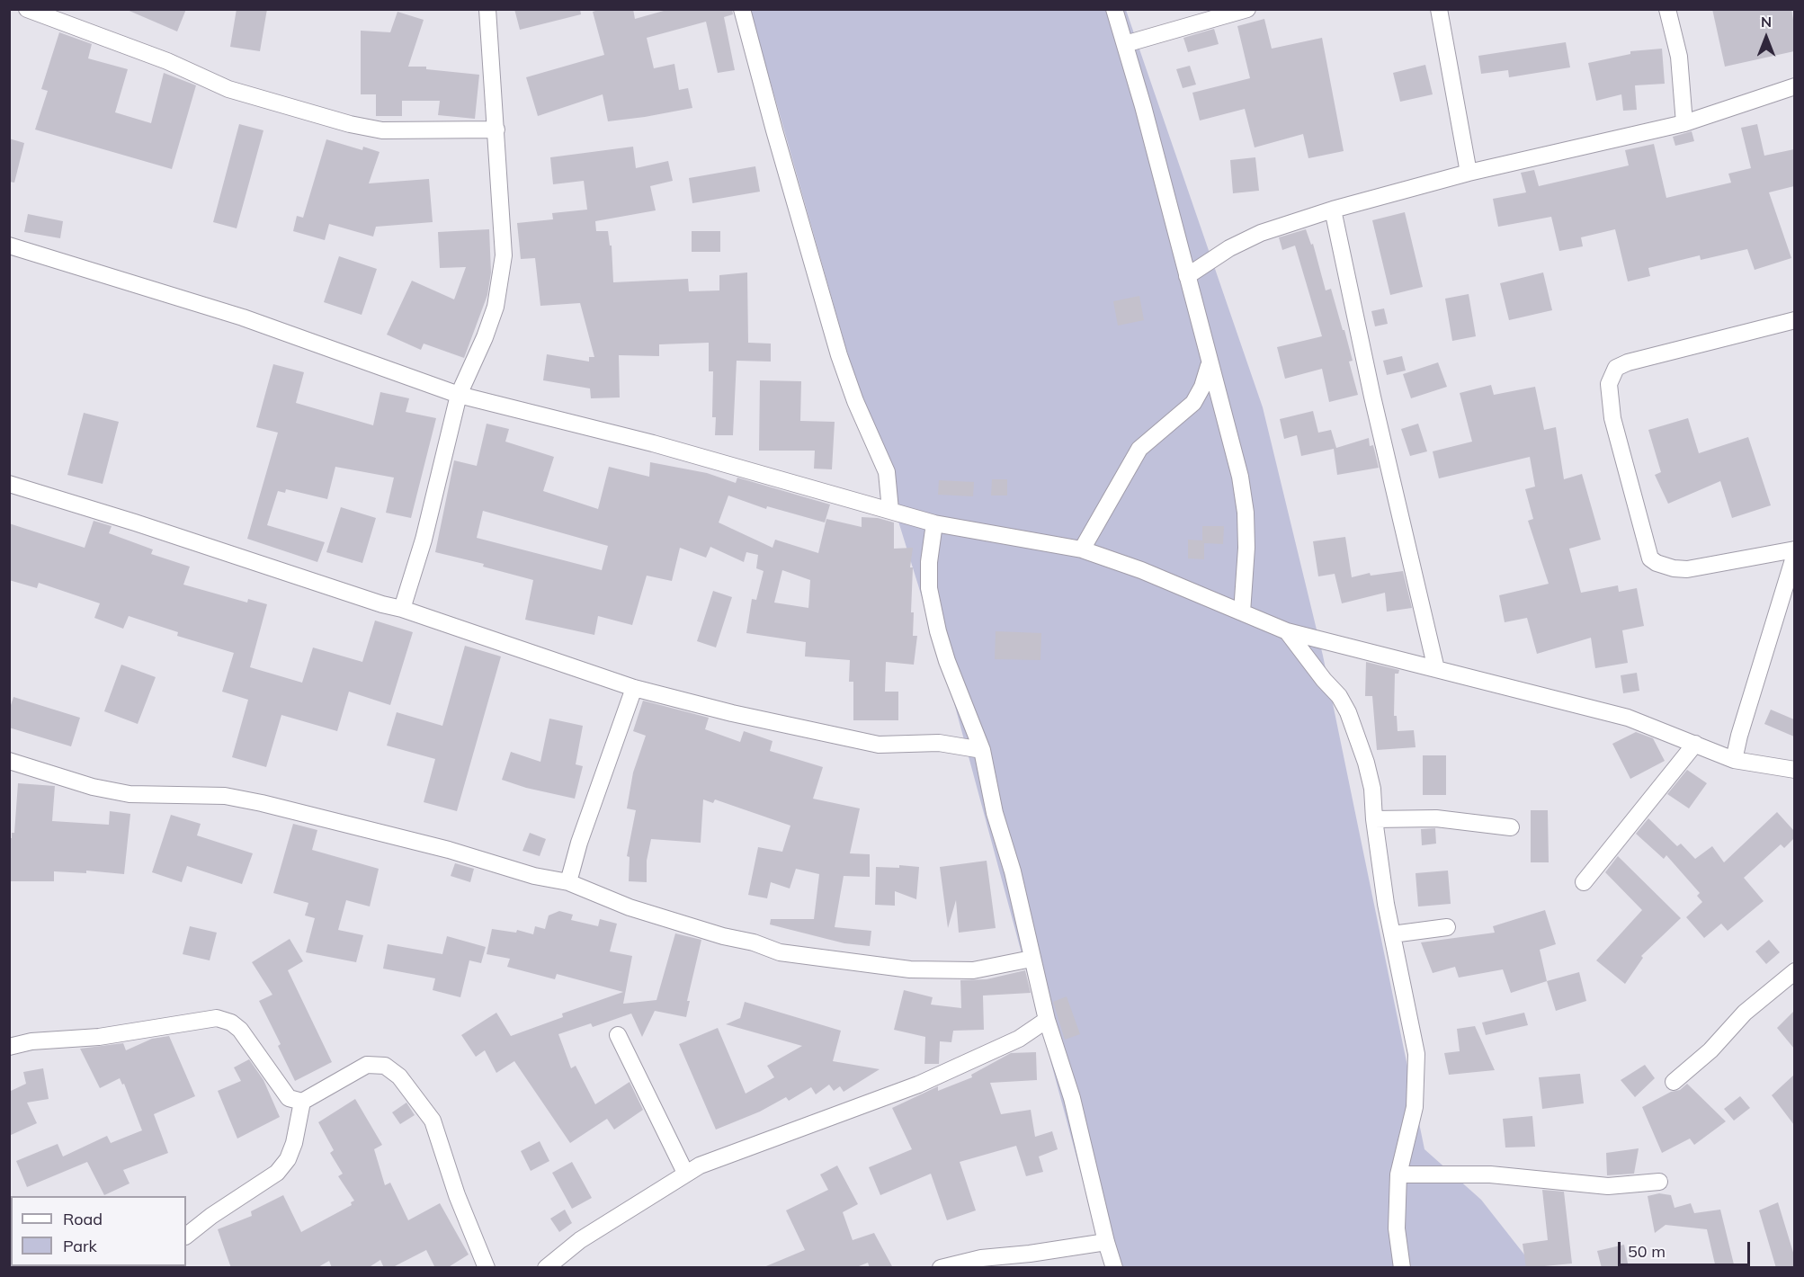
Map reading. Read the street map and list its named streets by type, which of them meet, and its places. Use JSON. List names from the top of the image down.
{
  "legend": ["Road", "Park"],
  "scale_bar": "50 m",
  "north": "top"
}
